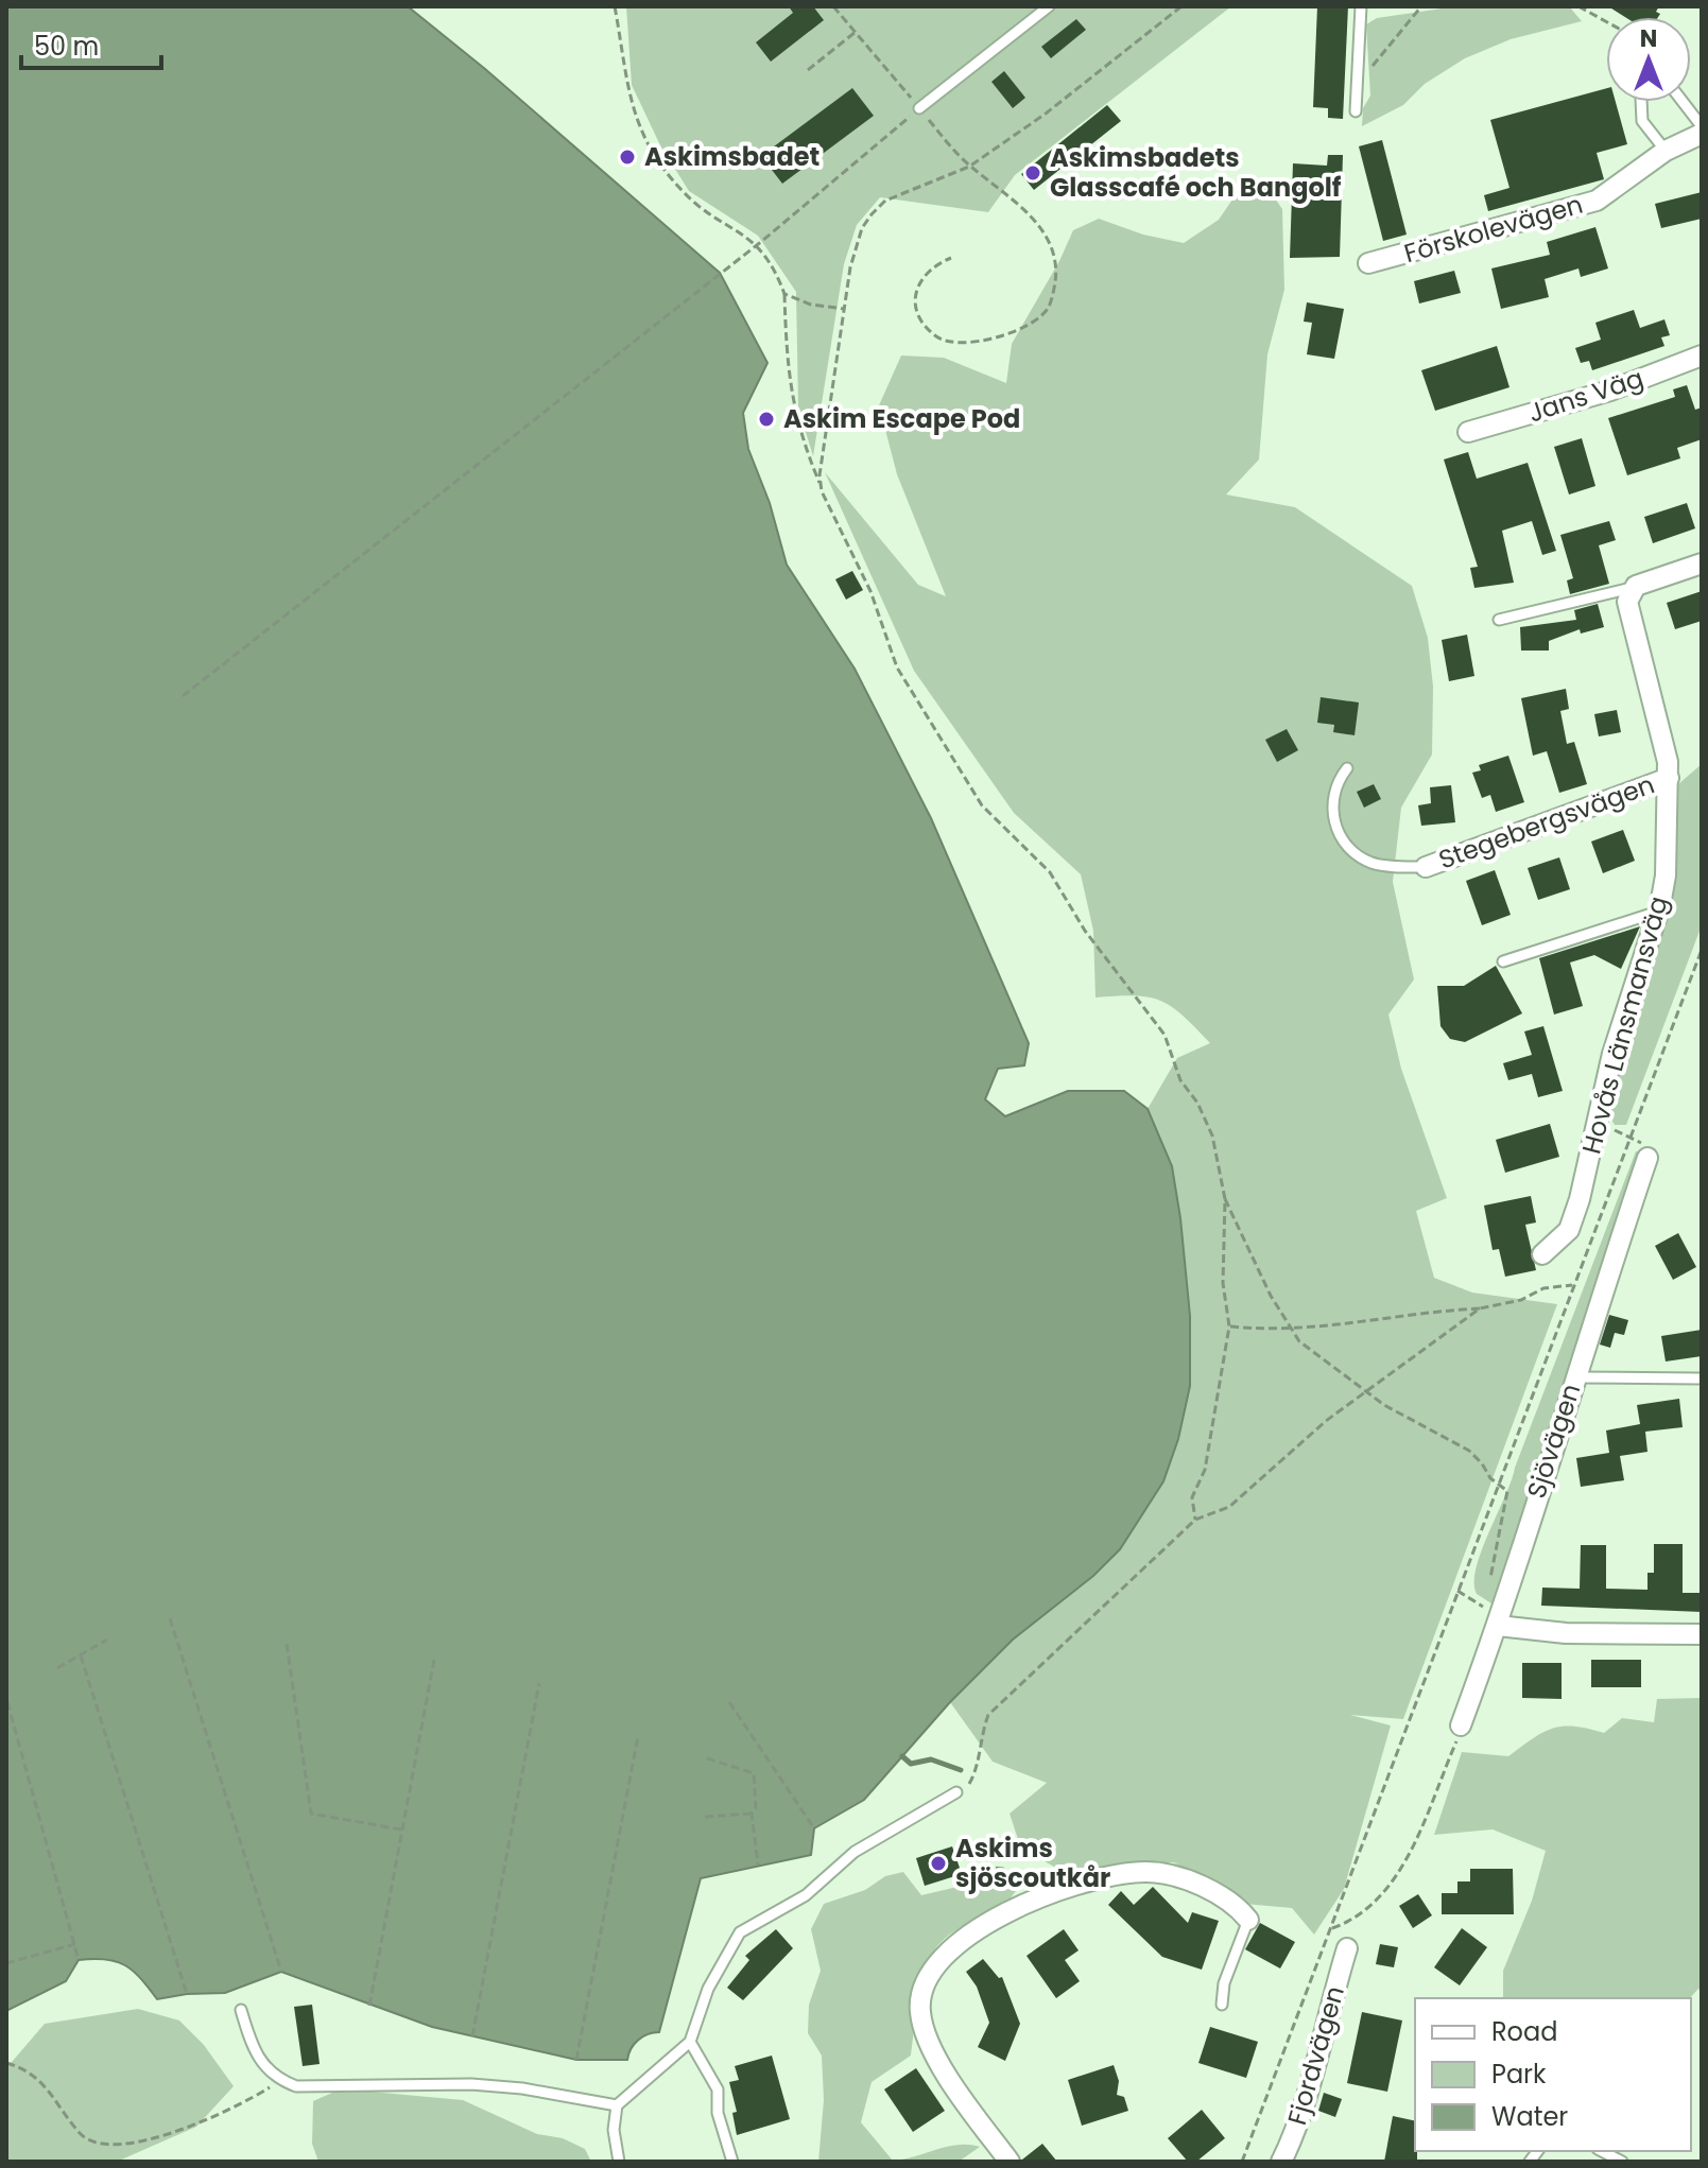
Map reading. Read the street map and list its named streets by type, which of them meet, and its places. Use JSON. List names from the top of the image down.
{
  "streets": {
    "street": [
      "Förskolevägen",
      "Jans Väg",
      "Stegebergsvägen",
      "Hovås Länsmansväg",
      "Sjövägen",
      "Fjordvägen"
    ]
  },
  "crossings": [
    ["Stegebergsvägen", "Hovås Länsmansväg"]
  ],
  "places": [
    "Askimsbadet",
    "Askimsbadets Glasscafé och Bangolf",
    "Askim Escape Pod",
    "Askims sjöscoutkår"
  ],
  "legend": ["Road", "Park", "Water"],
  "scale_bar": "50 m",
  "north": "top"
}
